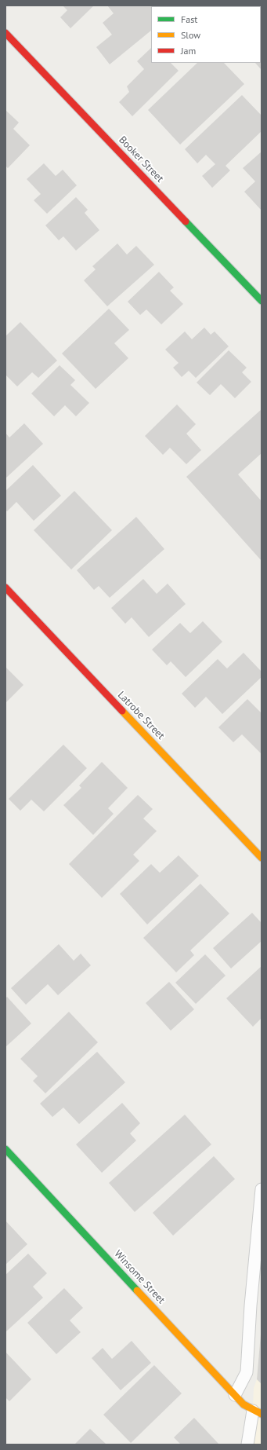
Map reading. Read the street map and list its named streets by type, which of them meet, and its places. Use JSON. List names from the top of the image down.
{
  "streets": {
    "street": ["Booker Street", "Latrobe Street", "Winsome Street"]
  },
  "legend": ["Fast", "Slow", "Jam"]
}
